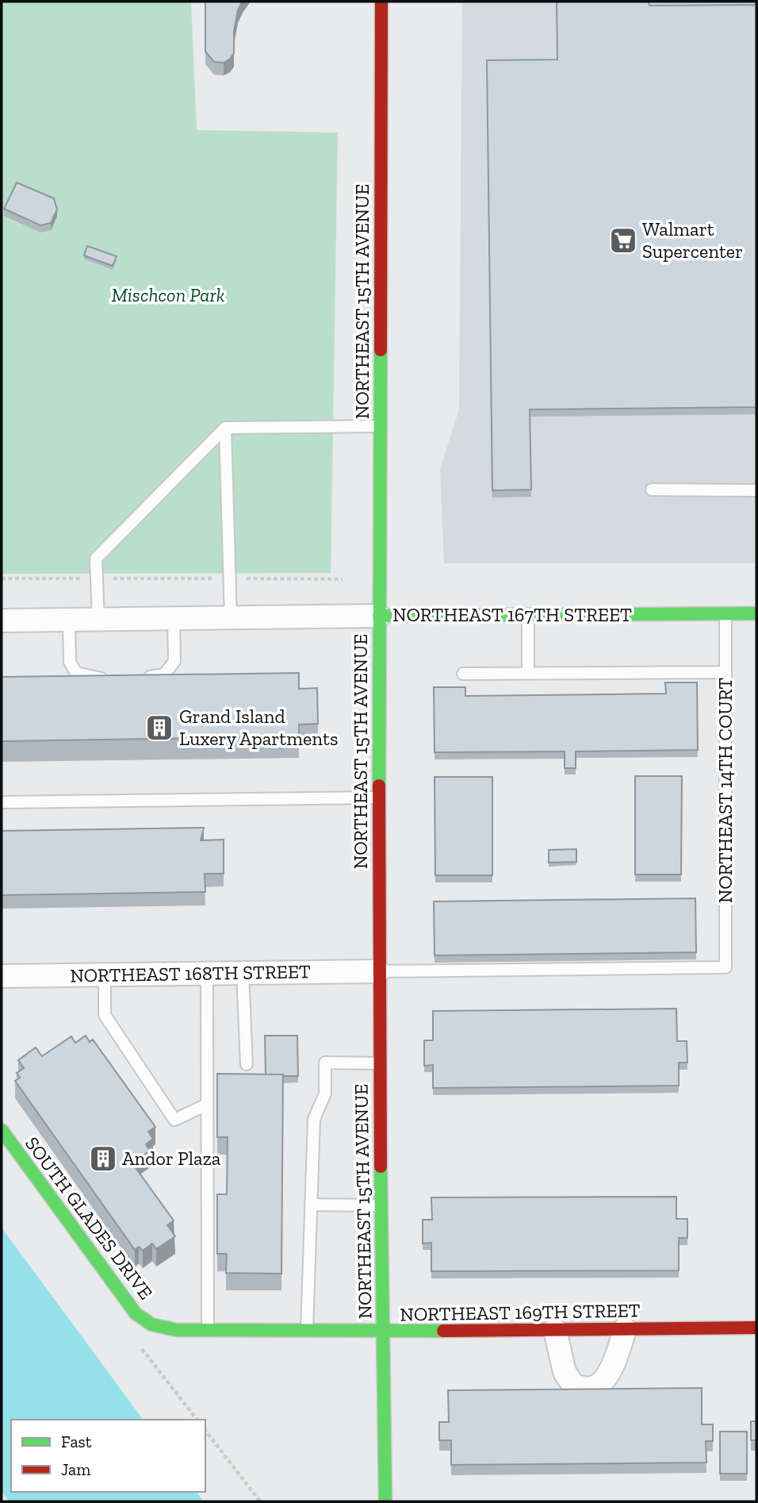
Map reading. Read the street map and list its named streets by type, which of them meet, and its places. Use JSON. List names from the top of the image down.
{
  "streets": {
    "street": [
      "NORTHEAST 15TH AVENUE",
      "NORTHEAST 167TH STREET",
      "NORTHEAST 168TH STREET",
      "SOUTH GLADES DRIVE",
      "NORTHEAST 169TH STREET"
    ],
    "lane": ["NORTHEAST 14TH COURT"]
  },
  "crossings": [
    ["NORTHEAST 15TH AVENUE", "NORTHEAST 167TH STREET"],
    ["NORTHEAST 15TH AVENUE", "NORTHEAST 14TH COURT"],
    ["NORTHEAST 15TH AVENUE", "NORTHEAST 168TH STREET"],
    ["NORTHEAST 15TH AVENUE", "NORTHEAST 169TH STREET"],
    ["NORTHEAST 167TH STREET", "NORTHEAST 14TH COURT"],
    ["NORTHEAST 14TH COURT", "NORTHEAST 168TH STREET"],
    ["SOUTH GLADES DRIVE", "NORTHEAST 169TH STREET"]
  ],
  "parks": ["Mischcon Park"],
  "places": {
    "supermarket": ["Walmart Supercenter"],
    "building": ["Grand Island Luxery Apartments", "Andor Plaza"]
  },
  "legend": ["Fast", "Jam"]
}
